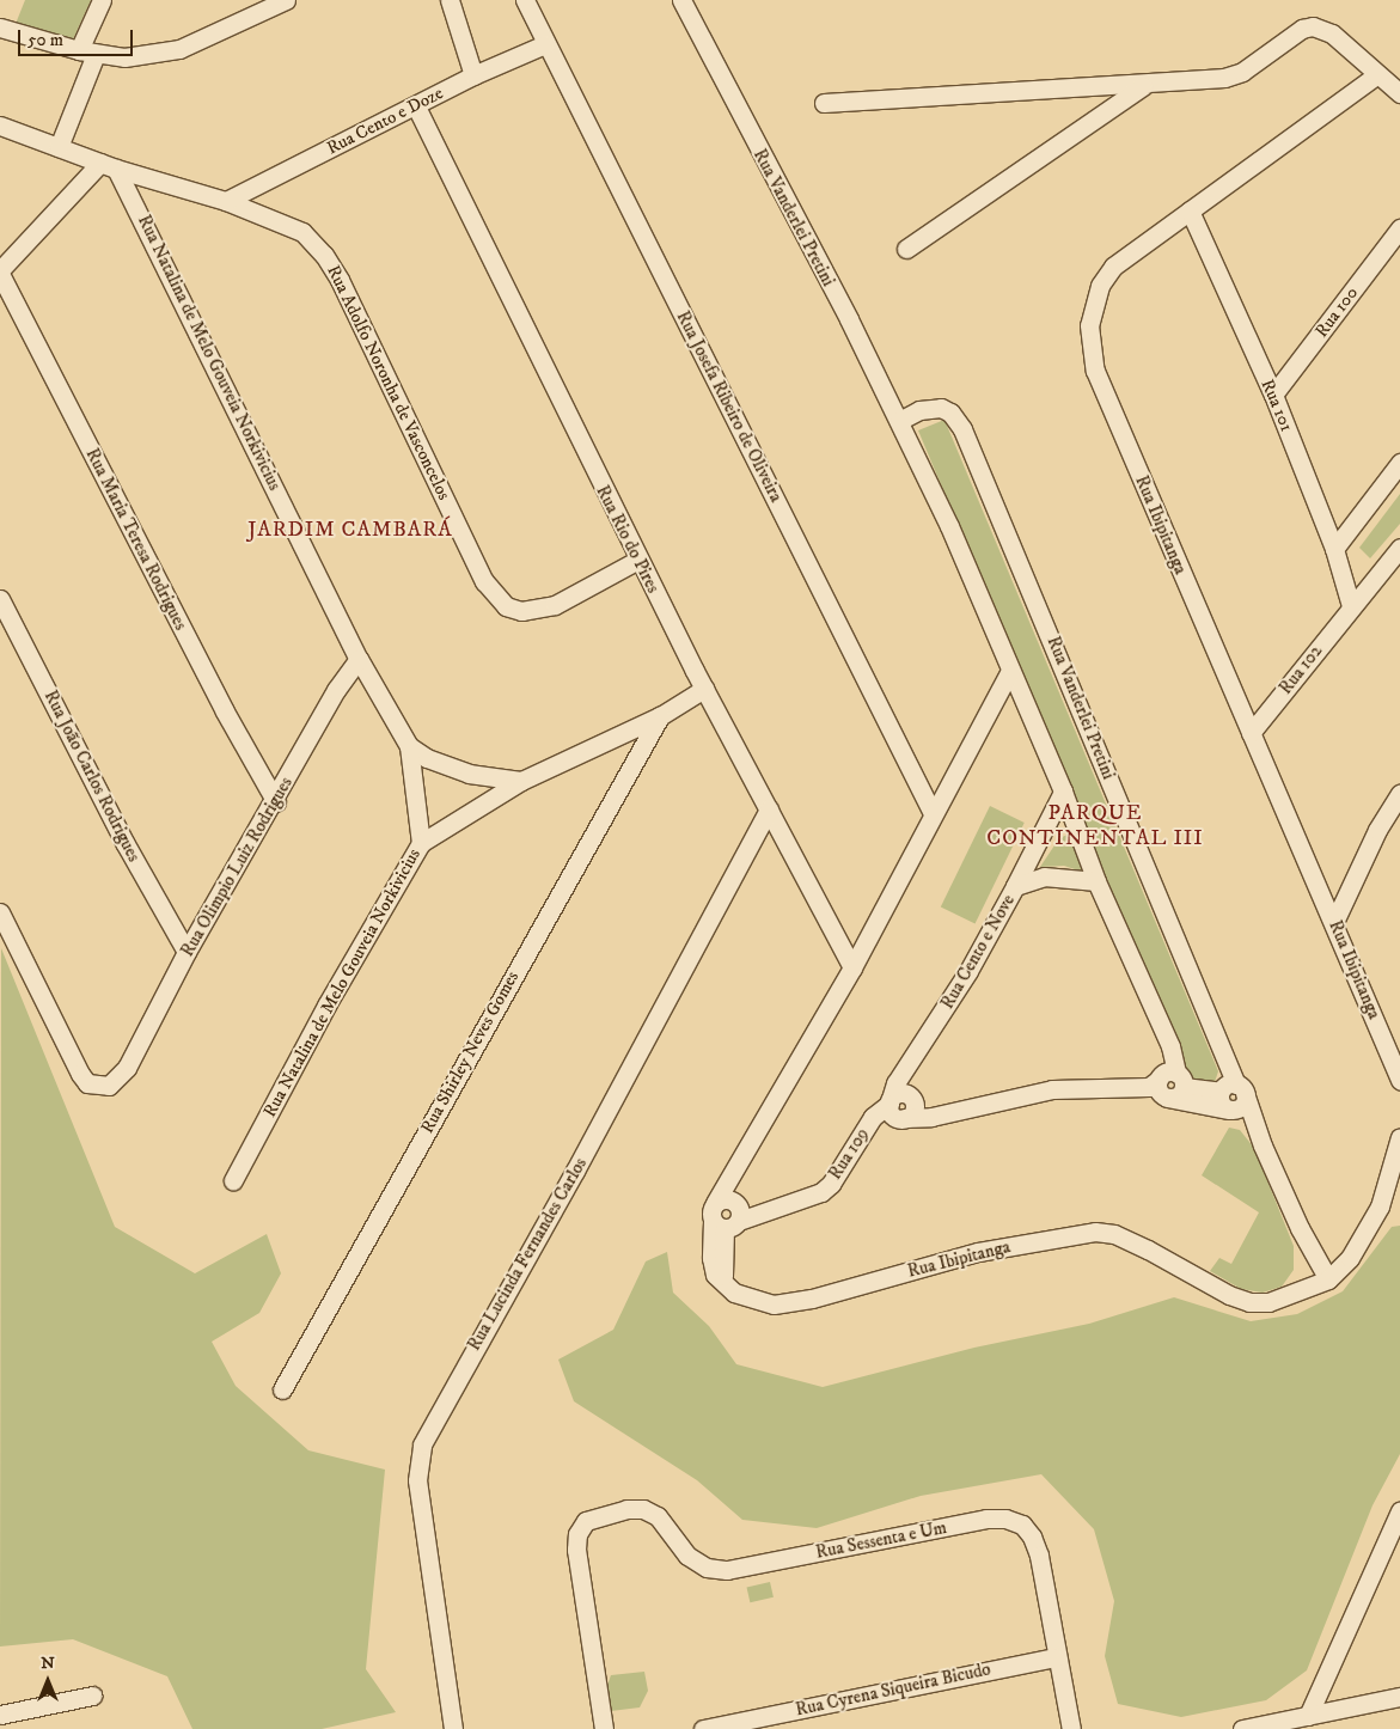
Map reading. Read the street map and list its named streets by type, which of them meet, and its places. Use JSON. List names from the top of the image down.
{
  "streets": {
    "street": [
      "Rua Cento e Doze",
      "Rua Vanderlei Pretini",
      "Rua 100",
      "Rua Natalina de Melo Gouveia Norkivicius",
      "Rua Adolfo Noronha de Vasconcelos",
      "Rua 101",
      "Rua Josefa Ribeiro de Oliveira",
      "Rua Ibipitanga",
      "Rua Maria Teresa Rodrigues",
      "Rua Rio do Pires",
      "Rua 102",
      "Rua João Carlos Rodrigues",
      "Rua Olimpio Luiz Rodrigues",
      "Rua Cento e Nove",
      "Rua Shirley Neves Gomes",
      "Rua 109",
      "Rua Lucinda Fernandes Carlos",
      "Rua Sessenta e Um",
      "Rua Cyrena Siqueira Bicudo"
    ]
  },
  "crossings": [
    ["Rua Cento e Doze", "Rua Adolfo Noronha de Vasconcelos"],
    ["Rua Cento e Doze", "Rua Josefa Ribeiro de Oliveira"],
    ["Rua Cento e Doze", "Rua Rio do Pires"],
    ["Rua Vanderlei Pretini", "Rua Ibipitanga"],
    ["Rua Vanderlei Pretini", "Rua Cento e Nove"],
    ["Rua 100", "Rua 101"],
    ["Rua Natalina de Melo Gouveia Norkivicius", "Rua Adolfo Noronha de Vasconcelos"],
    ["Rua Natalina de Melo Gouveia Norkivicius", "Rua Olimpio Luiz Rodrigues"],
    ["Rua Adolfo Noronha de Vasconcelos", "Rua Rio do Pires"],
    ["Rua 101", "Rua Ibipitanga"],
    ["Rua 101", "Rua 102"],
    ["Rua Josefa Ribeiro de Oliveira", "Rua Ibipitanga"],
    ["Rua Ibipitanga", "Rua Rio do Pires"],
    ["Rua Ibipitanga", "Rua 102"],
    ["Rua Ibipitanga", "Rua 109"],
    ["Rua Maria Teresa Rodrigues", "Rua Olimpio Luiz Rodrigues"],
    ["Rua Rio do Pires", "Rua Lucinda Fernandes Carlos"],
    ["Rua João Carlos Rodrigues", "Rua Olimpio Luiz Rodrigues"],
    ["Rua Cento e Nove", "Rua 109"],
    ["Rua Sessenta e Um", "Rua Cyrena Siqueira Bicudo"]
  ],
  "districts": ["JARDIM CAMBARÁ", "PARQUE CONTINENTAL III"],
  "scale_bar": "50 m",
  "north": "top"
}
